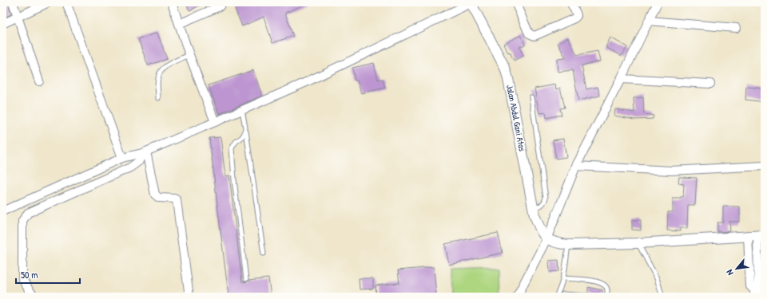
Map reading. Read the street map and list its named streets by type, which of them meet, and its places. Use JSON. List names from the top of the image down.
{
  "streets": {
    "street": ["Jalan Abdul Gani Atas"]
  },
  "scale_bar": "50 m",
  "north": "bottom left"
}
